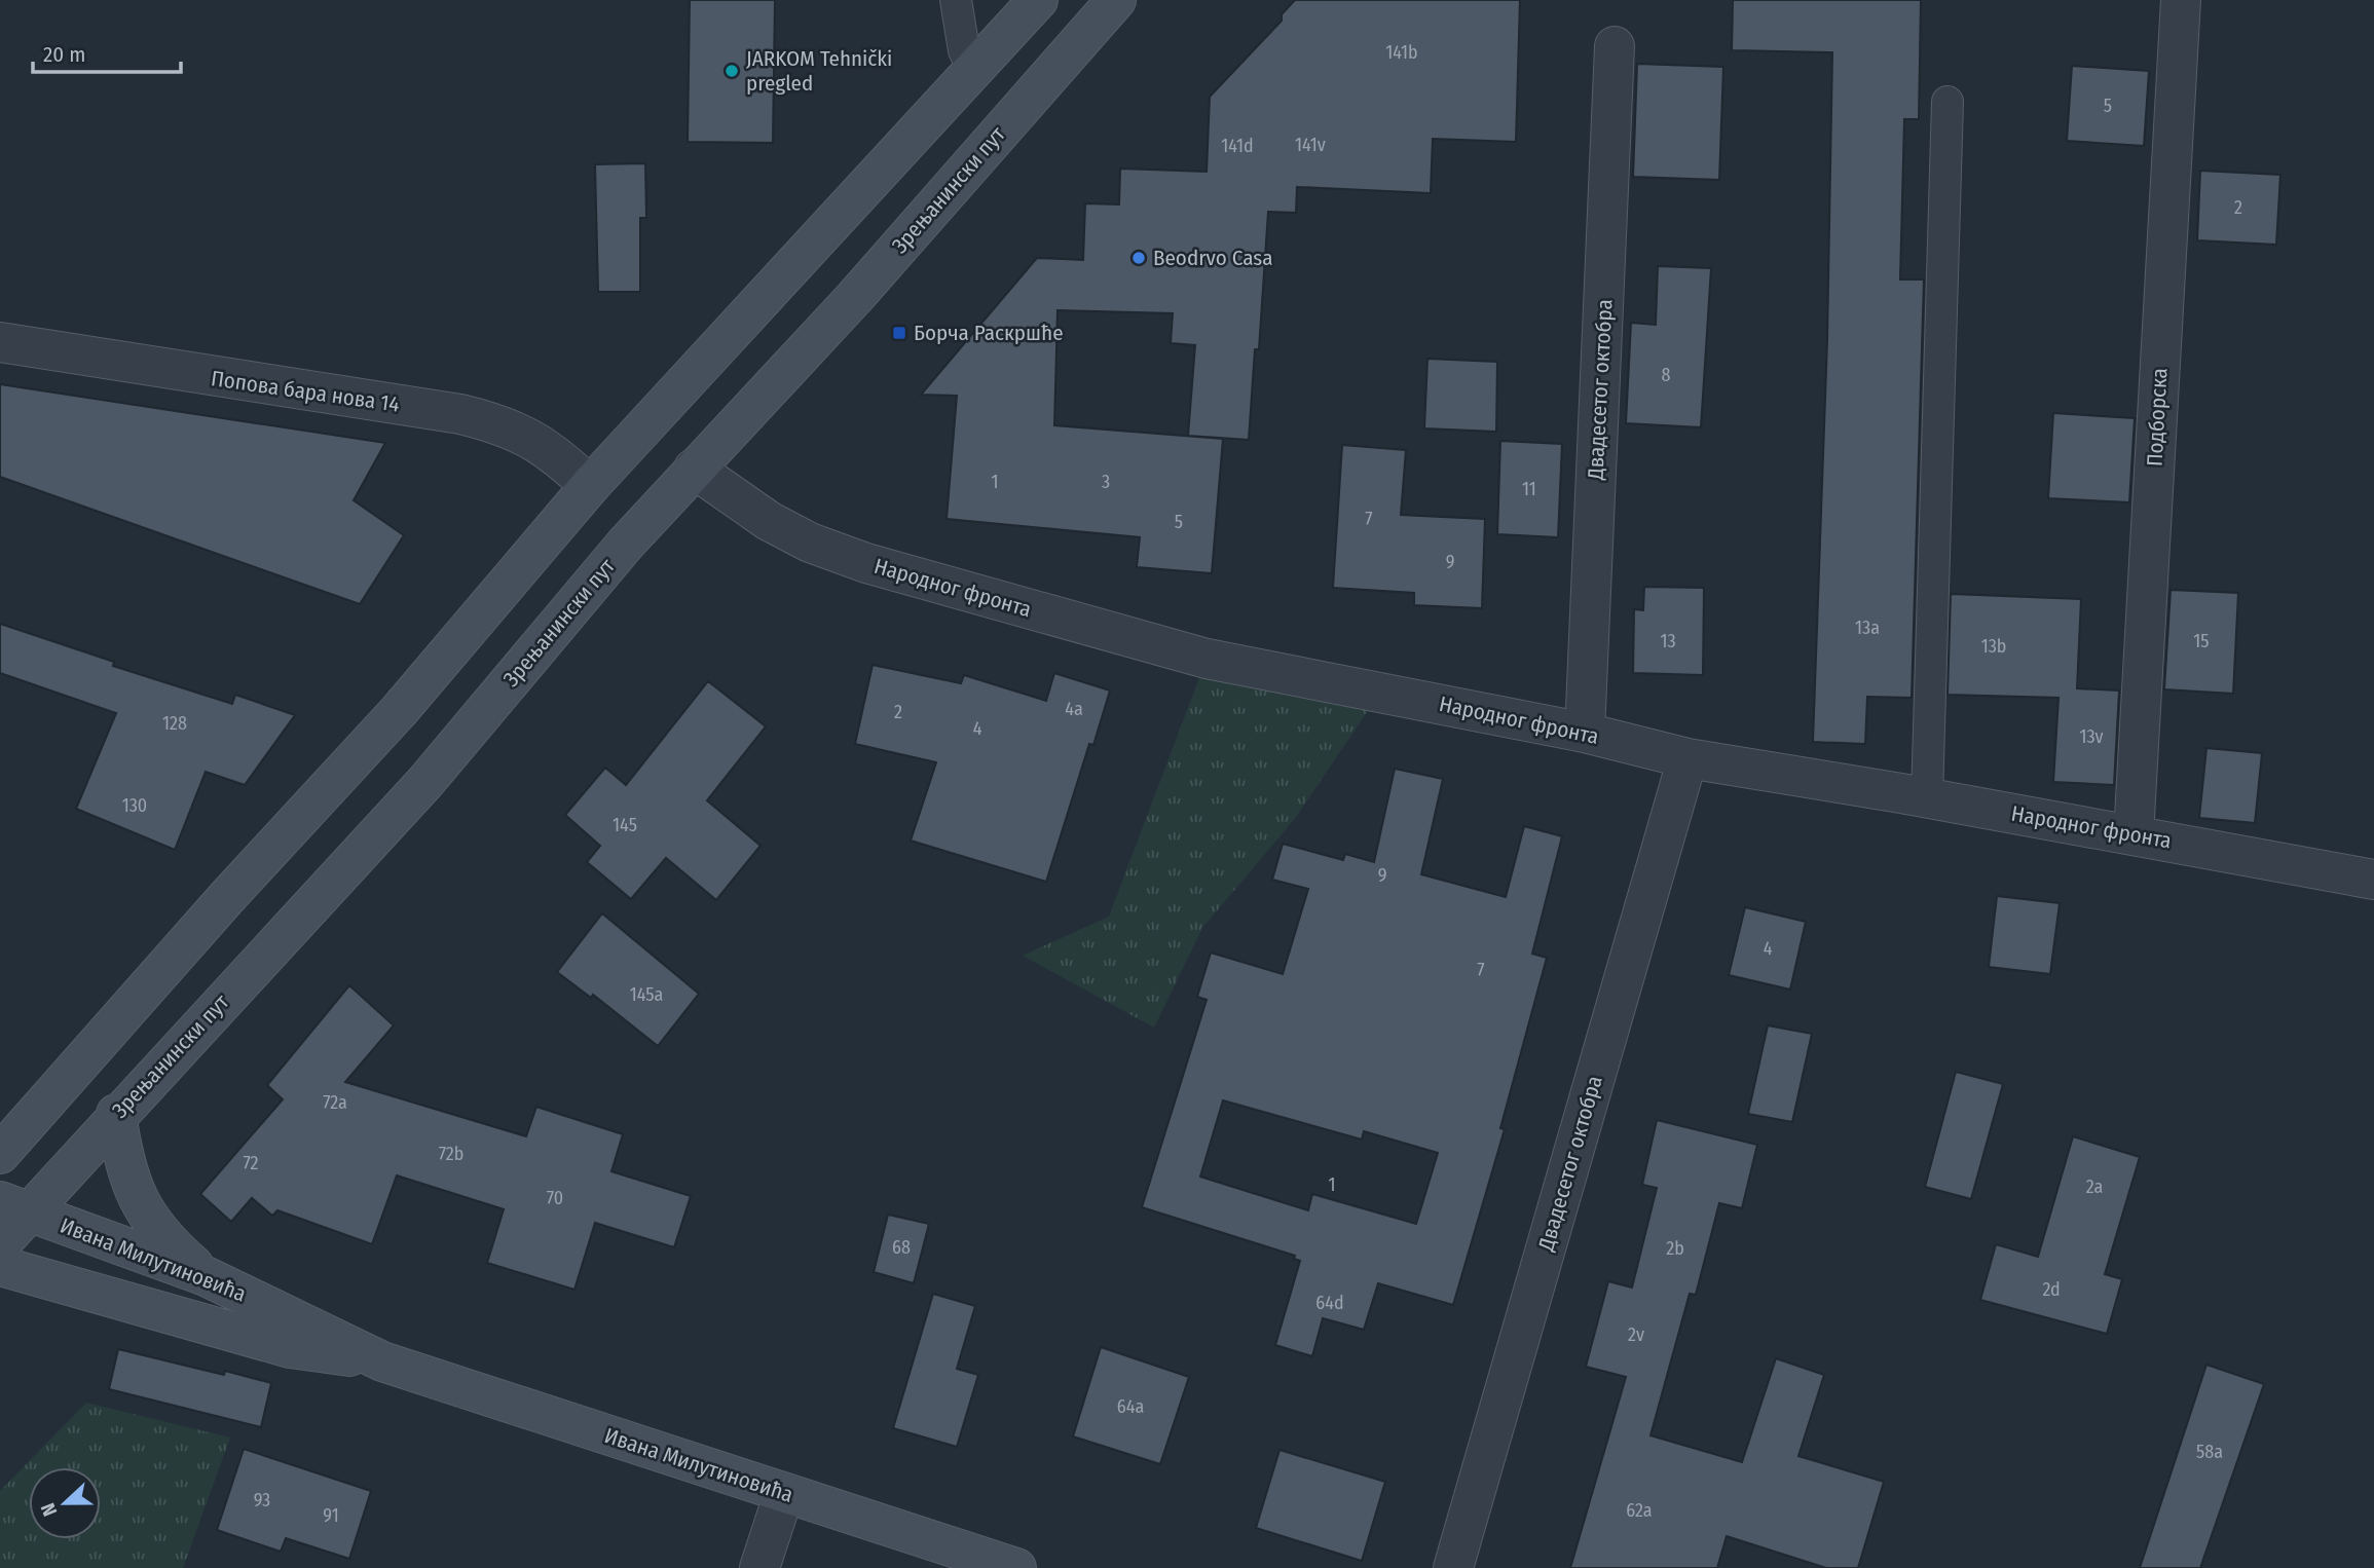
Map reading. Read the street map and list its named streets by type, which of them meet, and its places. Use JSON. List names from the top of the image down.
{
  "streets": {
    "main road": ["Зрењанински пут", "Ивана Милутиновића"],
    "street": [
      "Двадесетог октобра",
      "Попова бара нова 14",
      "Подборска",
      "Народног фронта"
    ]
  },
  "crossings": [
    ["Зрењанински пут", "Народног фронта"],
    ["Зрењанински пут", "Ивана Милутиновића"],
    ["Двадесетог октобра", "Народног фронта"],
    ["Подборска", "Народног фронта"]
  ],
  "places": {
    "other": ["JARKOM Tehnički pregled", "Beodrvo Casa"],
    "transit": ["Борча Раскршће"]
  },
  "house_numbers": [
    "141b",
    "5",
    "141v",
    "141d",
    "2",
    "8",
    "1",
    "3",
    "11",
    "7",
    "5",
    "9",
    "13a",
    "13",
    "15",
    "13b",
    "4a",
    "2",
    "128",
    "4",
    "13v",
    "130",
    "145",
    "9",
    "4",
    "7",
    "145a",
    "72a",
    "72b",
    "72",
    "1",
    "2a",
    "70",
    "68",
    "2b",
    "2d",
    "64d",
    "2v",
    "64a",
    "58a",
    "93",
    "62a",
    "91"
  ],
  "scale_bar": "20 m",
  "north": "left"
}
